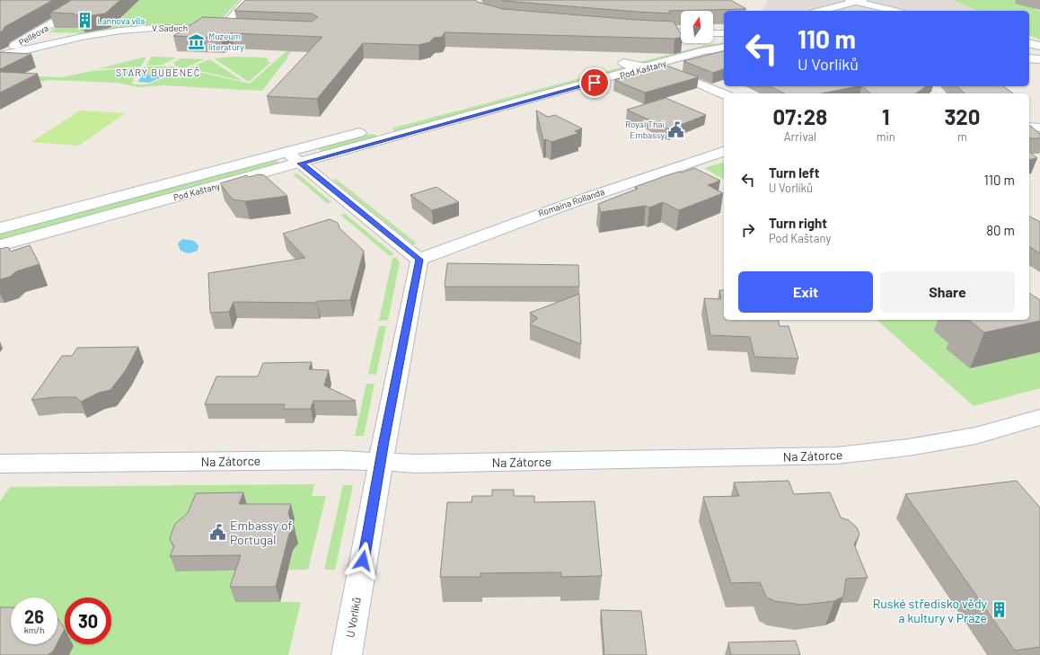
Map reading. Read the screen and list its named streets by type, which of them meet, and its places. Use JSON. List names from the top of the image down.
{
  "streets": {
    "street": [
      "V Sadech",
      "Pelléova",
      "Pod Kaštany",
      "Romaina Rollanda",
      "Na Zátorce",
      "U Vorlíků"
    ]
  },
  "crossings": [
    ["V Sadech", "Pelléova"],
    ["Romaina Rollanda", "U Vorlíků"],
    ["Na Zátorce", "U Vorlíků"]
  ],
  "districts": ["STARÝ BUBENEČ"],
  "places": {
    "building": ["Lannova vila", "Ruské středisko vědy a kultury v Praze"],
    "museum": ["Muzeum literatury"],
    "public building": ["Royal Thai Embassy", "Embassy of Portugal"]
  },
  "north": "top",
  "page": {
    "turn": ["110 m", "U Vorlíků"],
    "eta": [
      "07:28",
      "Arrival",
      "1",
      "min",
      "320",
      "m"
    ],
    "list": [
      {
        "name": "Turn left",
        "note": "U Vorlíků",
        "value": "110 m"
      },
      {
        "name": "Turn right",
        "note": "Pod Kaštany",
        "value": "80 m"
      }
    ],
    "buttons": ["Exit", "Share"],
    "speed": "26 km/h",
    "limit": "30"
  }
}
